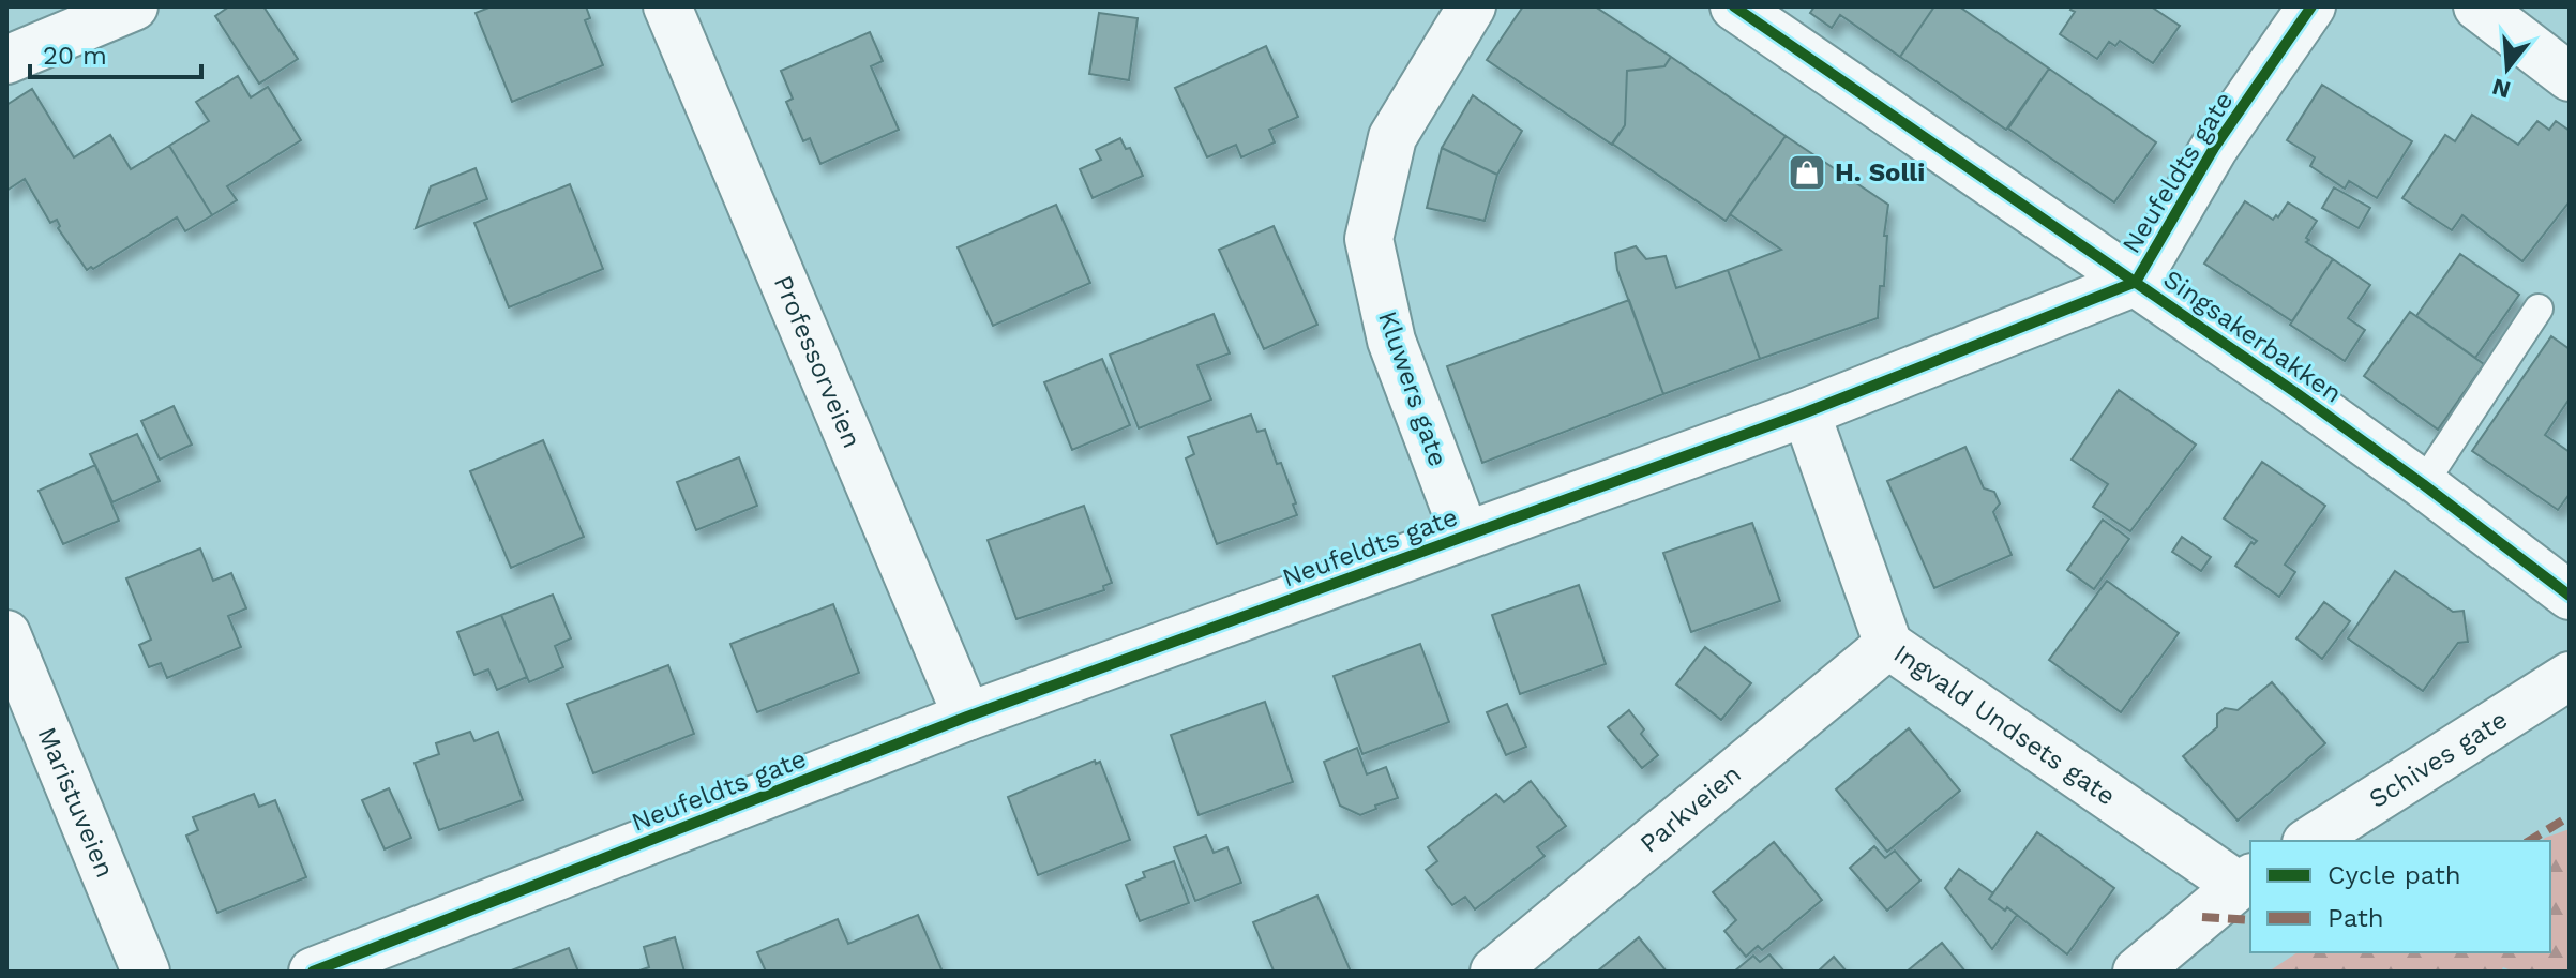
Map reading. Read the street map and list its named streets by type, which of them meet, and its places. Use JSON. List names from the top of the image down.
{
  "streets": {
    "street": [
      "Neufeldts gate",
      "Singsakerbakken",
      "Professorveien",
      "Kluwers gate",
      "Ingvald Undsets gate",
      "Schives gate",
      "Maristuveien",
      "Parkveien"
    ]
  },
  "crossings": [
    ["Neufeldts gate", "Singsakerbakken"],
    ["Neufeldts gate", "Professorveien"],
    ["Neufeldts gate", "Kluwers gate"],
    ["Neufeldts gate", "Ingvald Undsets gate"],
    ["Ingvald Undsets gate", "Parkveien"]
  ],
  "places": {
    "shop": ["H. Solli"]
  },
  "legend": ["Cycle path", "Path"],
  "scale_bar": "20 m",
  "north": "bottom"
}
